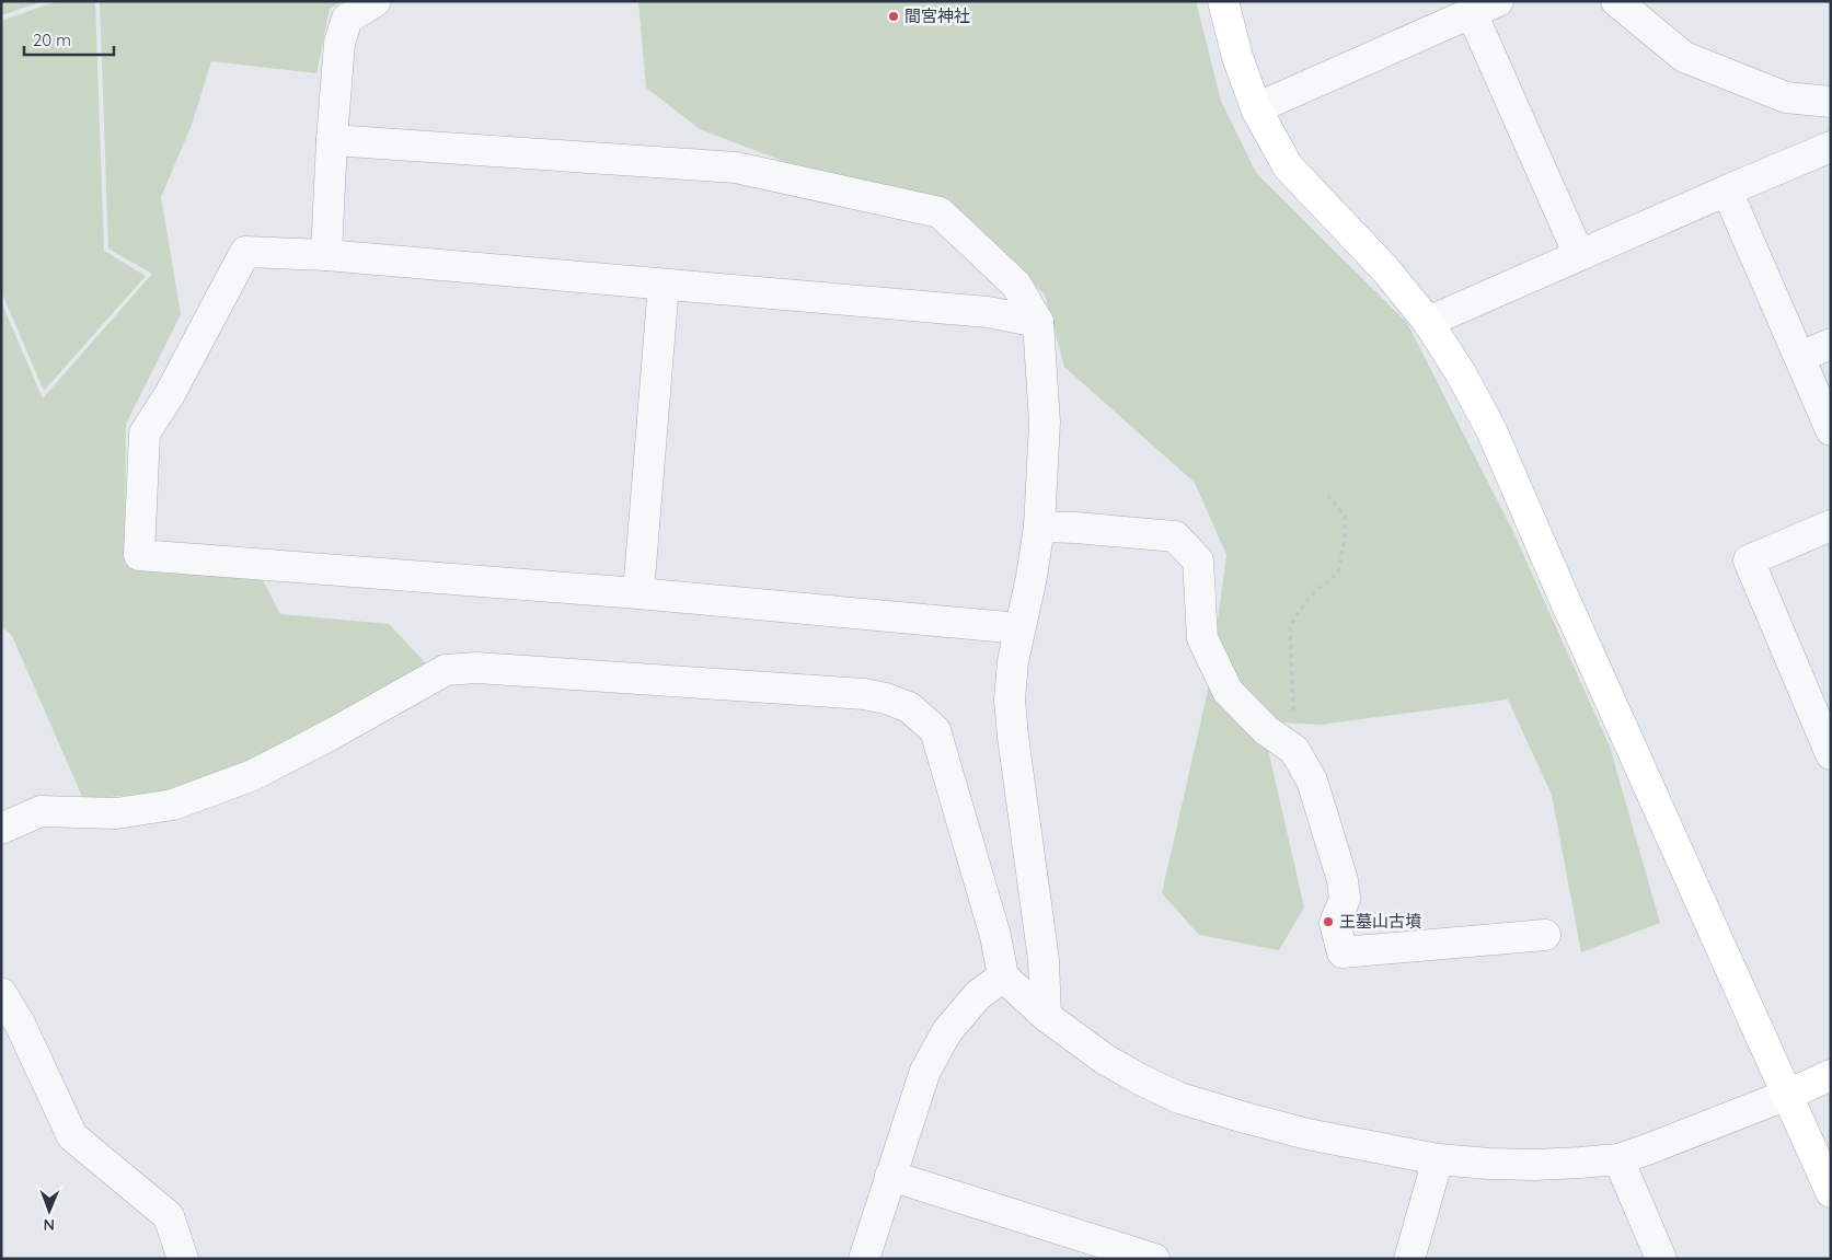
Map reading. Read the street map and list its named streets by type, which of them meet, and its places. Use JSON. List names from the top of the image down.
{
  "places": ["間宮神社", "王墓山古墳"],
  "scale_bar": "20 m",
  "north": "bottom"
}
